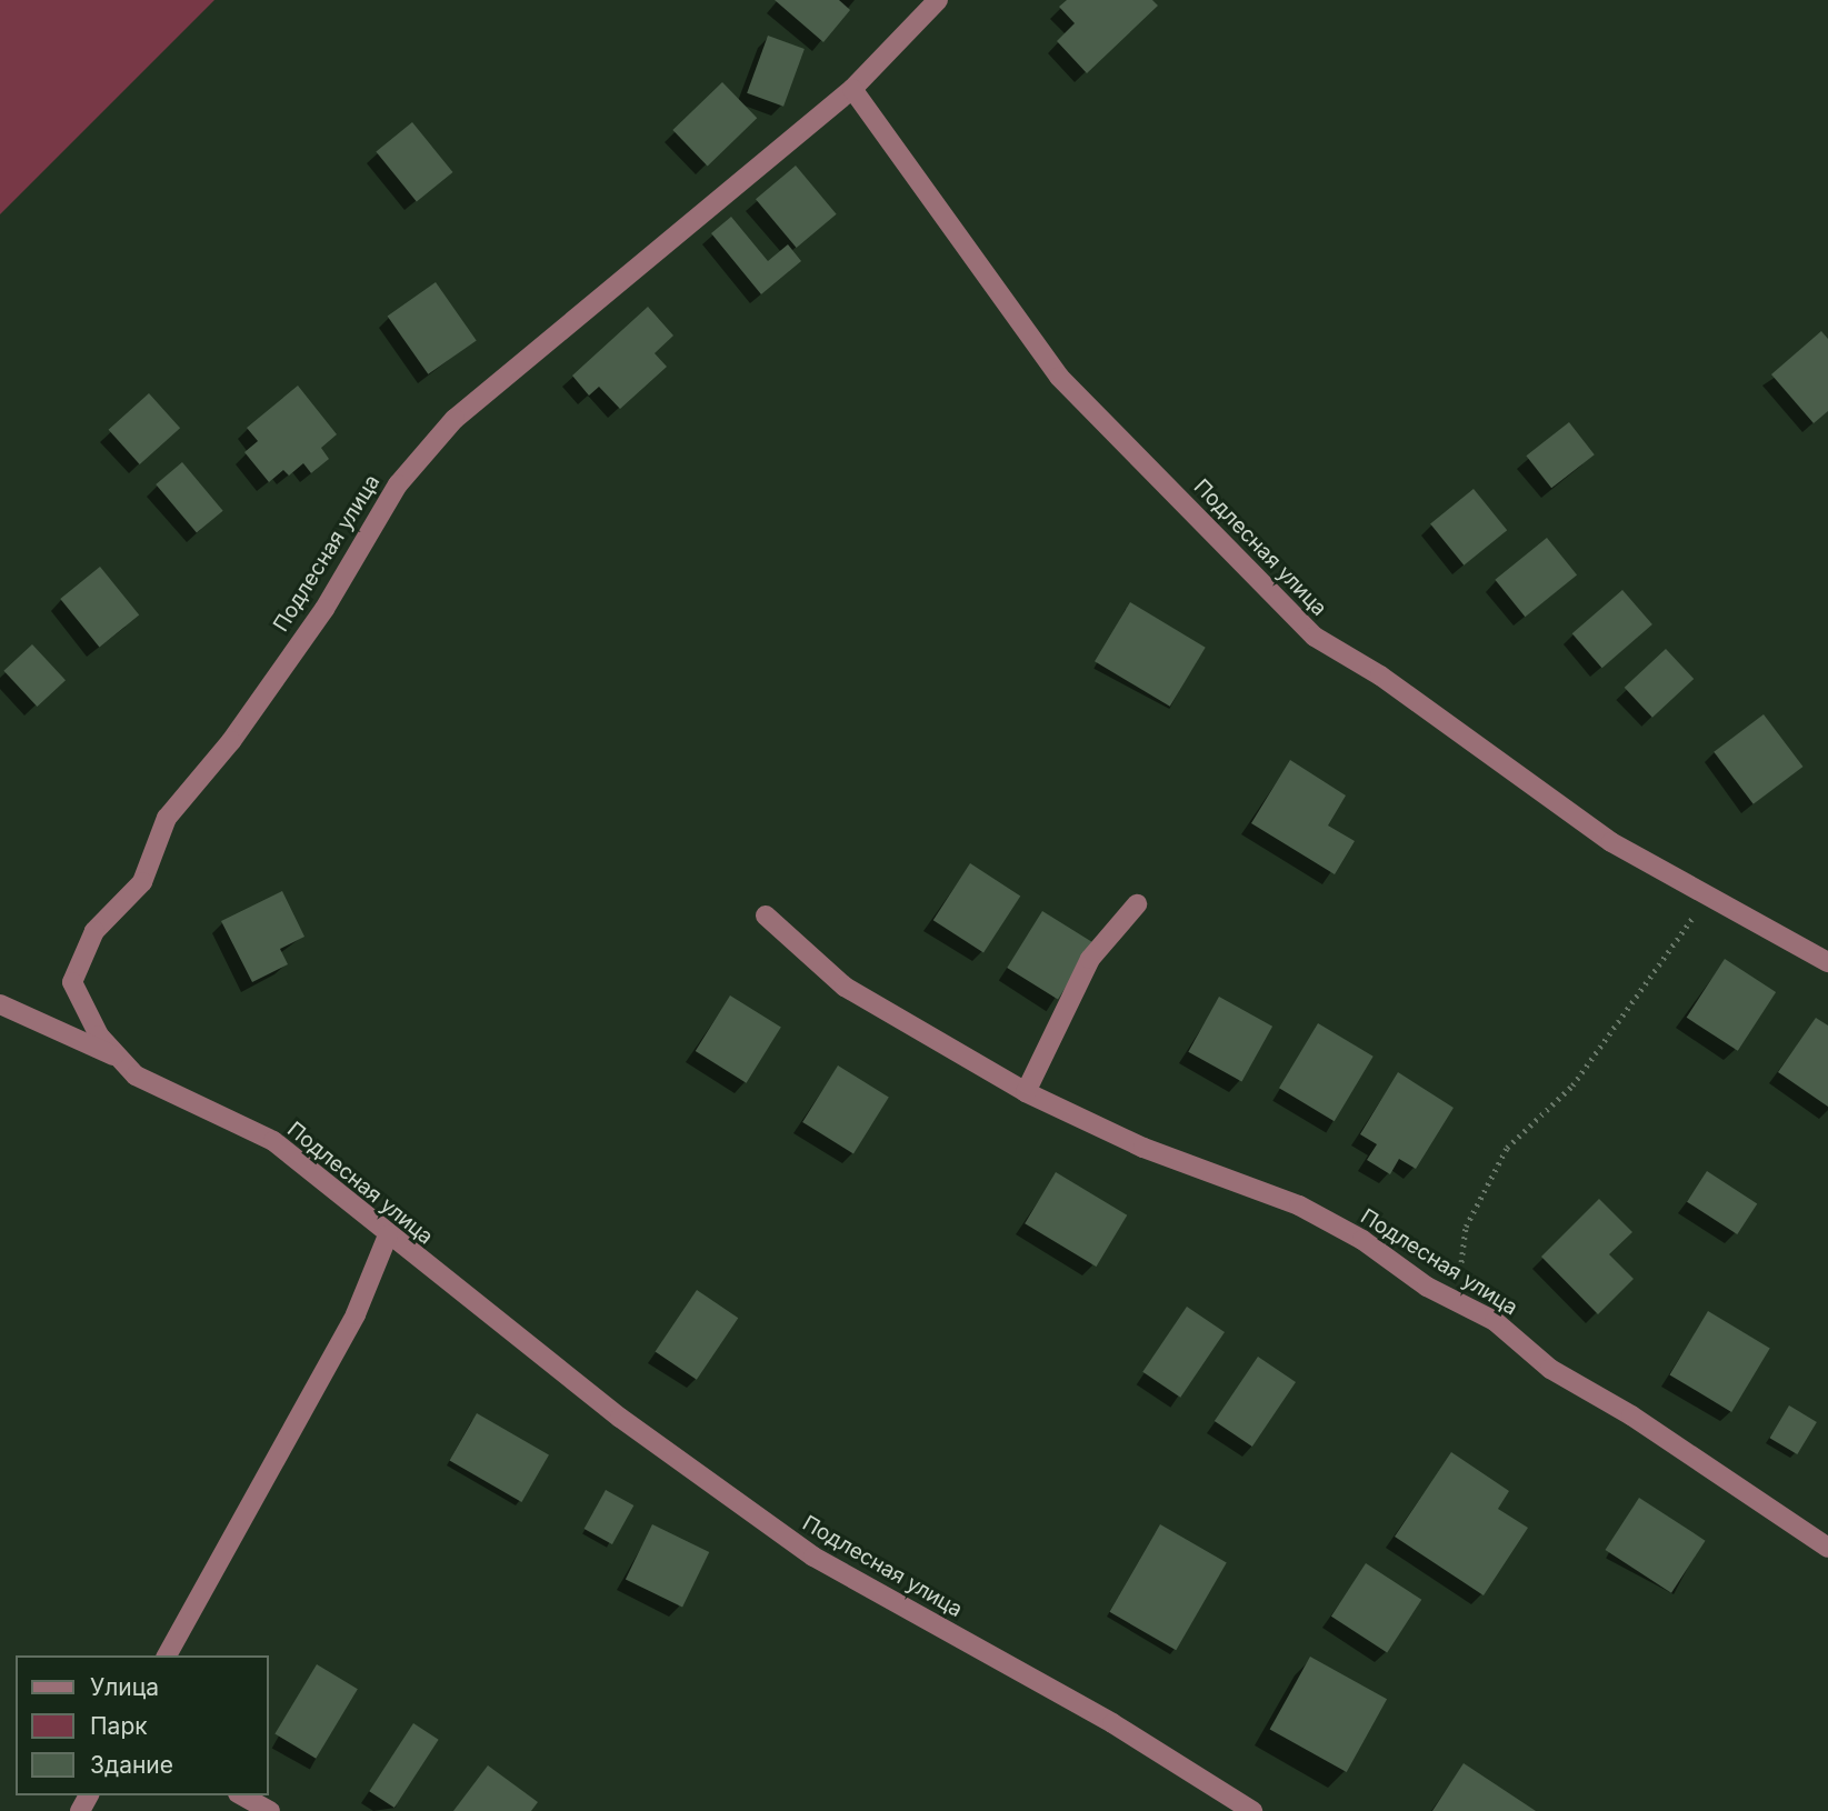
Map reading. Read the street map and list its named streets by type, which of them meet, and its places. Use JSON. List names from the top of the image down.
{
  "streets": {
    "street": ["Подлесная улица"]
  },
  "legend": ["Улица", "Парк", "Здание"]
}
